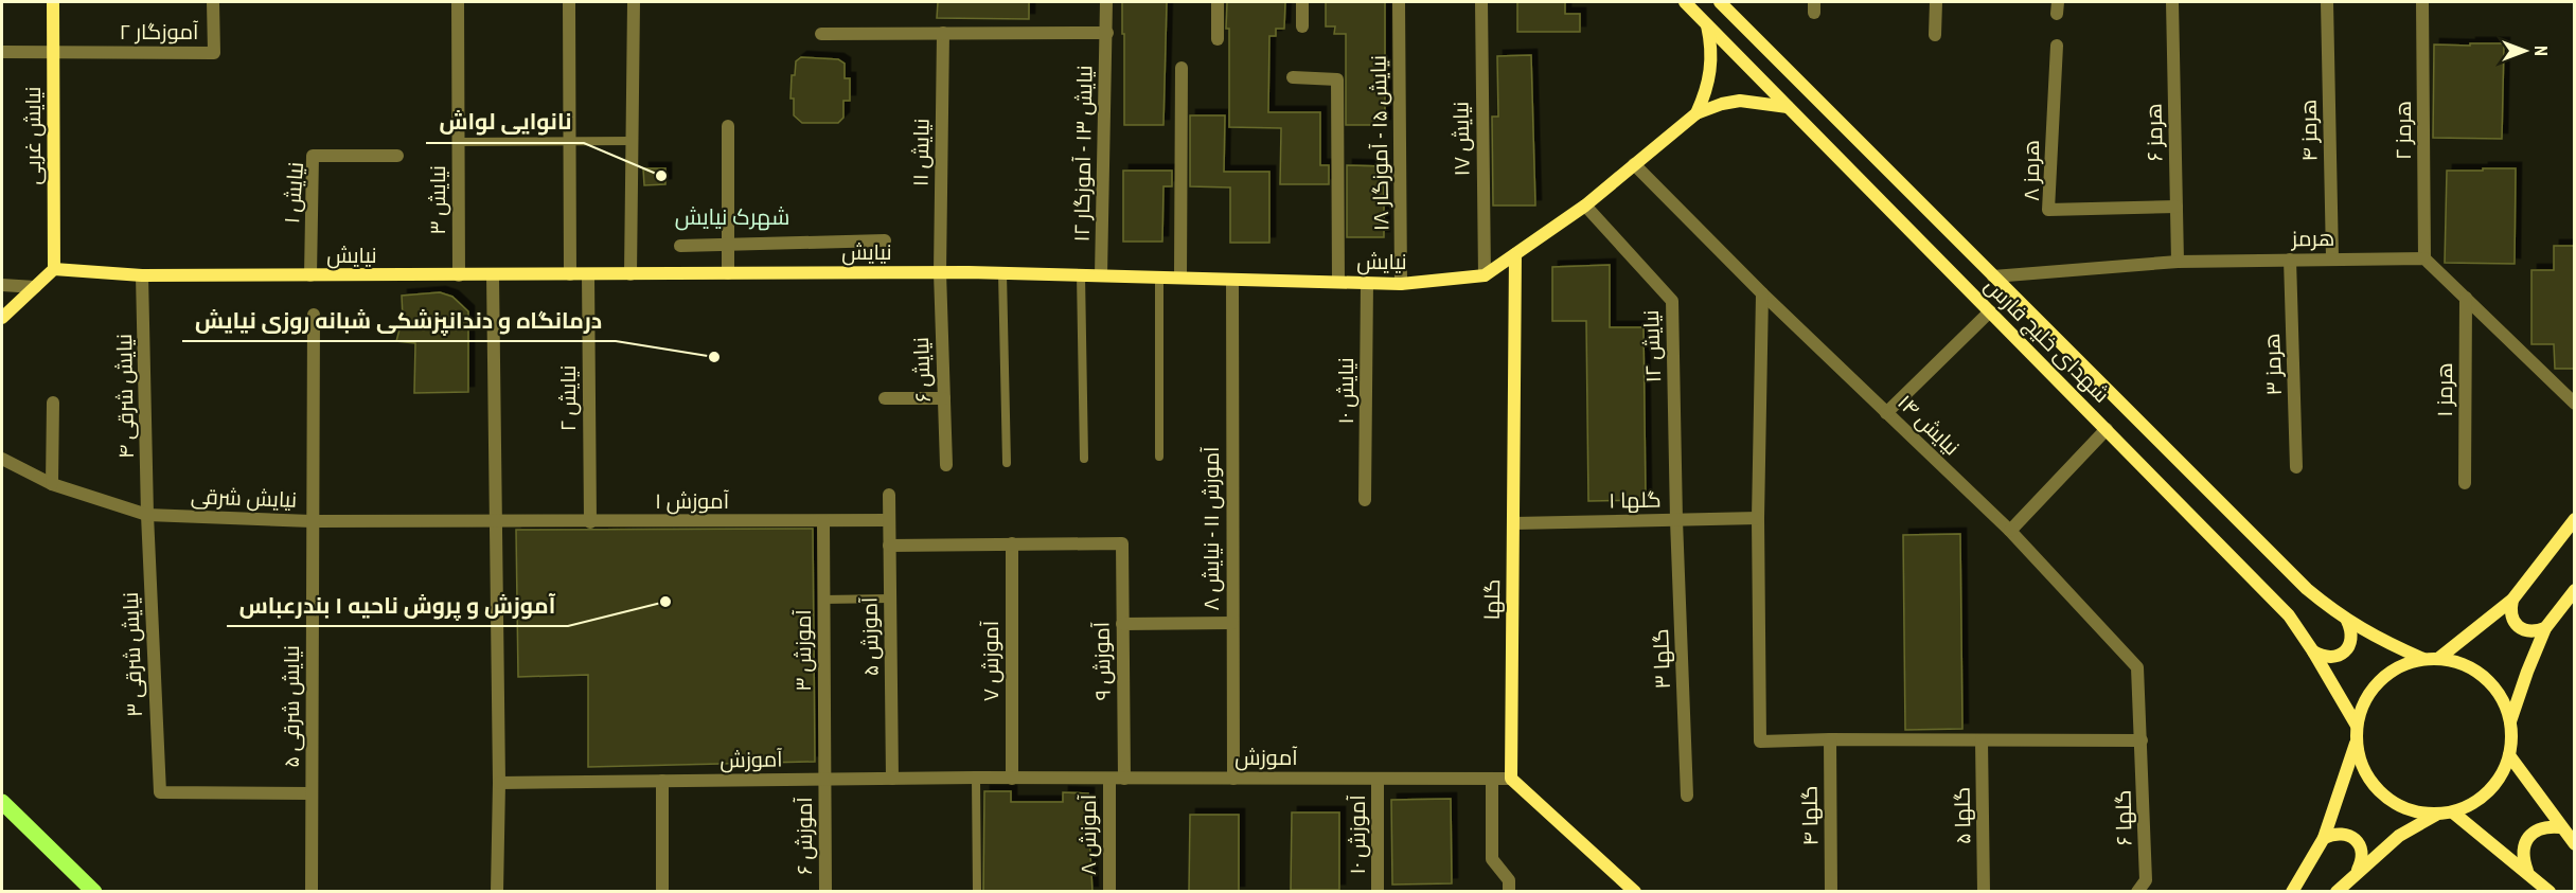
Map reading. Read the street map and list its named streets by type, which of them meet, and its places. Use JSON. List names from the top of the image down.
{
  "streets": {
    "main road": [
      "نیایش غربی",
      "نیایش",
      "شهدای خلیج فارس",
      "گلها"
    ],
    "street": [
      "آموزگار ۲",
      "هرمز ۴",
      "هرمز ۲",
      "هرمز ۶",
      "نیایش ۱۷",
      "نیایش ۱۵ - آموزگار ۱۸",
      "نیایش ۱۱",
      "نیایش ۱۳ - آموزگار ۱۲",
      "هرمز ۸",
      "نیایش ۱",
      "نیایش ۳",
      "هرمز",
      "نیایش ۱۲",
      "هرمز ۳",
      "نیایش ۶",
      "هرمز ۱",
      "نیایش ۱۰",
      "نیایش شرقی ۴",
      "نیایش ۲",
      "نیایش ۱۴",
      "نیایش شرقی",
      "گلها ۱",
      "آموزش ۱",
      "آموزش ۱۱ - نیایش ۸",
      "آموزش ۵",
      "آموزش ۳",
      "نیایش شرقی ۳",
      "گلها ۳",
      "آموزش ۷",
      "آموزش ۹",
      "نیایش شرقی ۵",
      "آموزش",
      "گلها ۴",
      "گلها ۵",
      "گلها ۶",
      "آموزش ۸",
      "آموزش ۱۰",
      "آموزش ۶"
    ]
  },
  "crossings": [
    ["آموزگار ۲", "نیایش غربی"],
    ["هرمز ۴", "هرمز"],
    ["هرمز ۲", "هرمز"],
    ["هرمز ۶", "هرمز ۸"],
    ["هرمز ۶", "هرمز"],
    ["نیایش غربی", "نیایش"],
    ["نیایش ۱۷", "نیایش"],
    ["نیایش ۱۵ - آموزگار ۱۸", "نیایش"],
    ["نیایش ۱۱", "نیایش"],
    ["نیایش ۱۱", "نیایش ۶"],
    ["نیایش ۱۳ - آموزگار ۱۲", "نیایش"],
    ["نیایش ۱", "نیایش"],
    ["نیایش ۳", "نیایش"],
    ["هرمز", "شهدای خلیج فارس"],
    ["هرمز", "هرمز ۳"],
    ["نیایش", "شهدای خلیج فارس"],
    ["نیایش", "نیایش ۱۲"],
    ["نیایش", "نیایش ۶"],
    ["نیایش", "نیایش ۱۰"],
    ["نیایش", "نیایش شرقی ۴"],
    ["نیایش", "نیایش ۲"],
    ["نیایش", "نیایش ۱۴"],
    ["نیایش", "آموزش ۱۱ - نیایش ۸"],
    ["نیایش", "گلها"],
    ["نیایش ۱۲", "گلها ۱"],
    ["نیایش ۱۲", "گلها ۳"],
    ["نیایش شرقی ۴", "نیایش شرقی"],
    ["نیایش شرقی ۴", "نیایش شرقی ۳"],
    ["نیایش ۲", "آموزش ۱"],
    ["نیایش ۱۴", "گلها ۶"],
    ["نیایش شرقی", "آموزش ۱"],
    ["نیایش شرقی", "نیایش شرقی ۳"],
    ["نیایش شرقی", "نیایش شرقی ۵"],
    ["گلها ۱", "گلها"],
    ["گلها ۱", "گلها ۳"],
    ["آموزش ۱", "آموزش ۵"],
    ["آموزش ۱", "آموزش ۳"],
    ["آموزش ۱۱ - نیایش ۸", "آموزش"],
    ["گلها", "آموزش"],
    ["آموزش ۵", "آموزش"],
    ["آموزش ۳", "آموزش"],
    ["آموزش ۳", "آموزش ۶"],
    ["نیایش شرقی ۳", "نیایش شرقی ۵"],
    ["آموزش ۷", "آموزش ۹"],
    ["آموزش ۷", "آموزش"],
    ["آموزش ۹", "آموزش"],
    ["آموزش", "آموزش ۸"],
    ["آموزش", "آموزش ۱۰"],
    ["آموزش", "آموزش ۶"]
  ],
  "districts": ["شهرک نیایش"],
  "places": ["نانوایی لواش", "درمانگاه و دندانپزشکی شبانه روزی نیایش", "آموزش و پروش ناحیه ۱ بندرعباس"],
  "north": "right"
}
